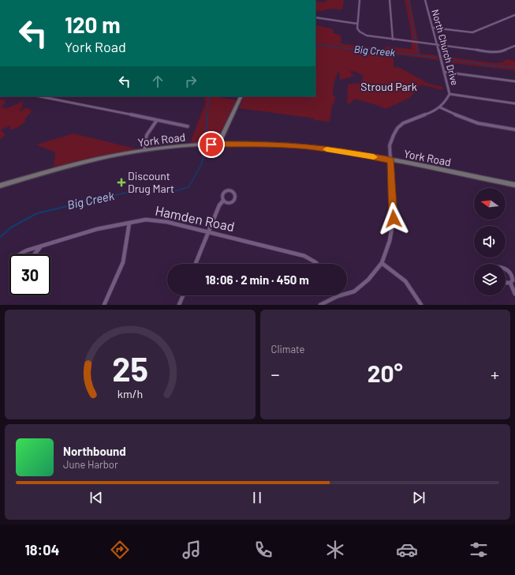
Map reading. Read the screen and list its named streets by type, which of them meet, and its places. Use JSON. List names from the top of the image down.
{
  "streets": {
    "main road": ["York Road"],
    "street": ["North Church Drive", "Hamden Road"]
  },
  "water": ["Big Creek"],
  "parks": ["Stroud Park"],
  "places": {
    "health": ["Discount Drug Mart"]
  },
  "north": "left",
  "page": {
    "turn": ["120 m", "York Road"],
    "limit": "30",
    "trip": "18:06 · 2 min · 450 m",
    "tile": "Climate",
    "heat": ["−", "20°", "+"],
    "song": ["Northbound", "June Harbor"],
    "tabs": "18:04",
    "gauge": ["25", "km/h"]
  }
}
